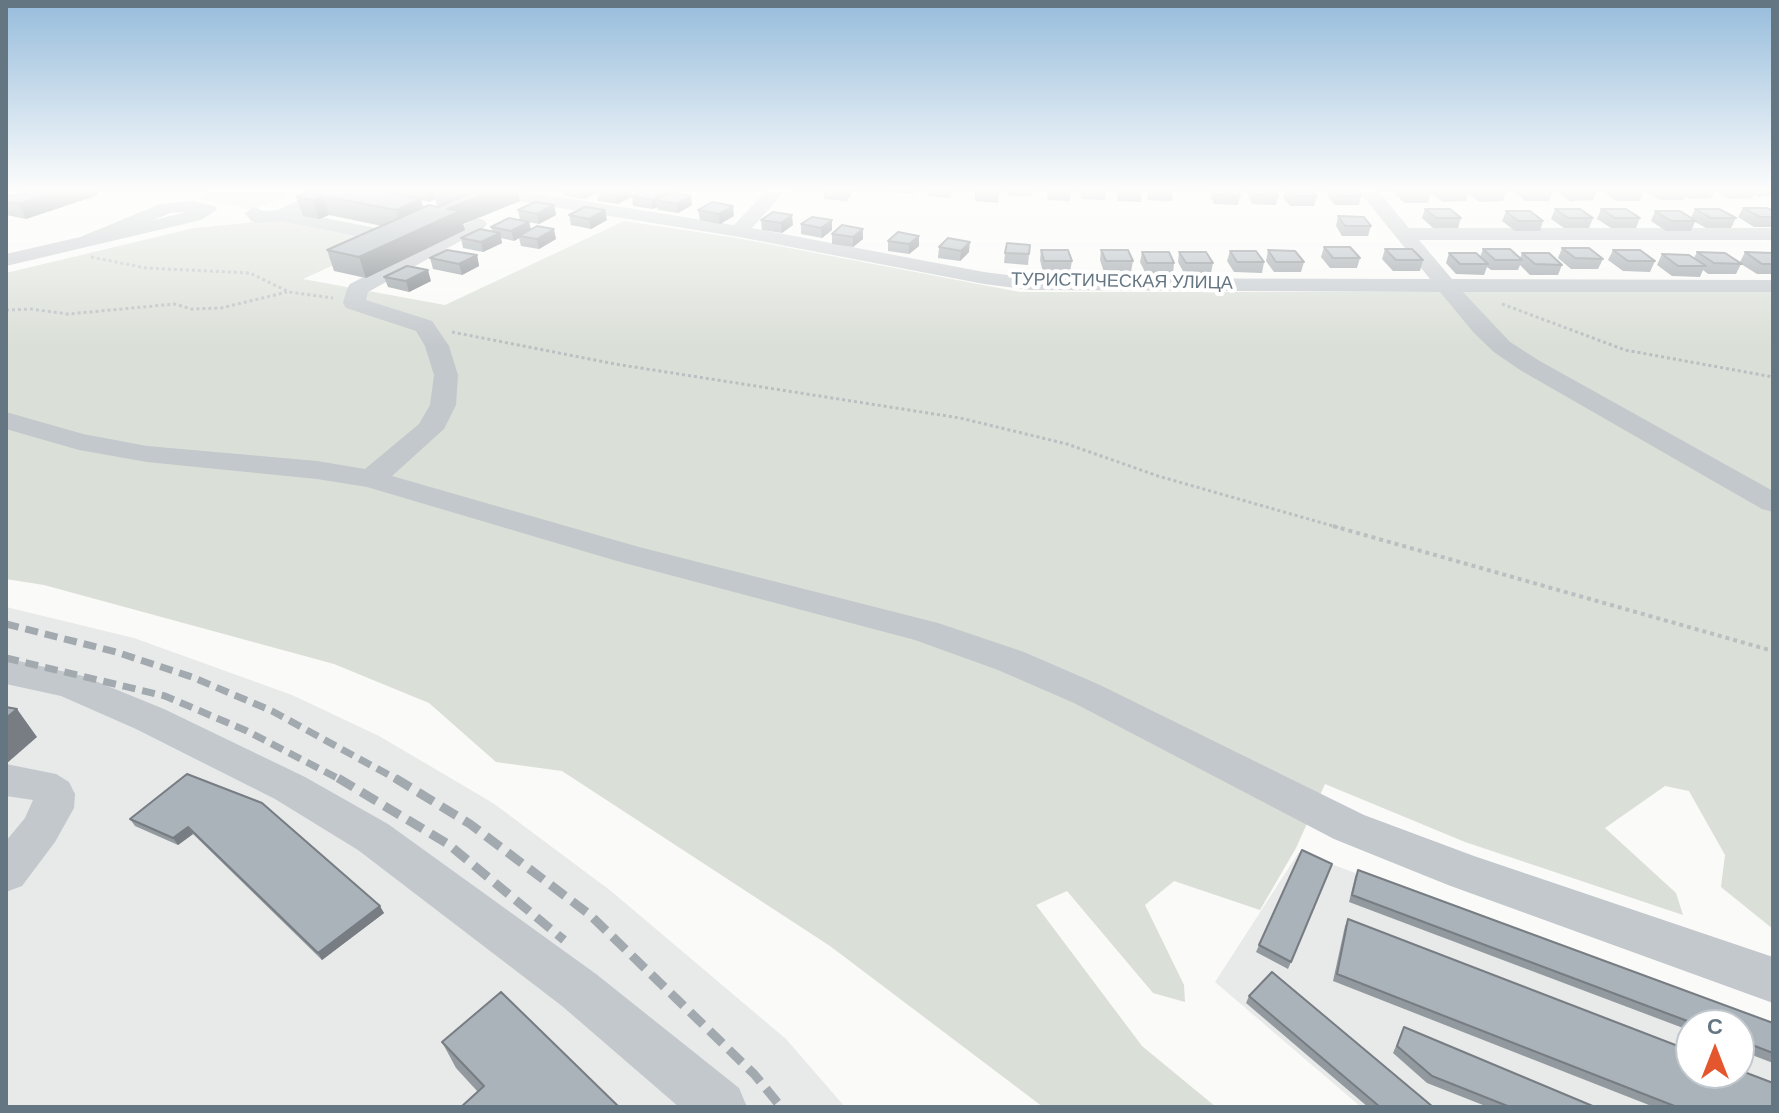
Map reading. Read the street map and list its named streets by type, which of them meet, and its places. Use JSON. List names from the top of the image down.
{
  "streets": {
    "street": ["ТУРИСТИЧЕСКАЯ УЛИЦА"]
  },
  "north": "top"
}
